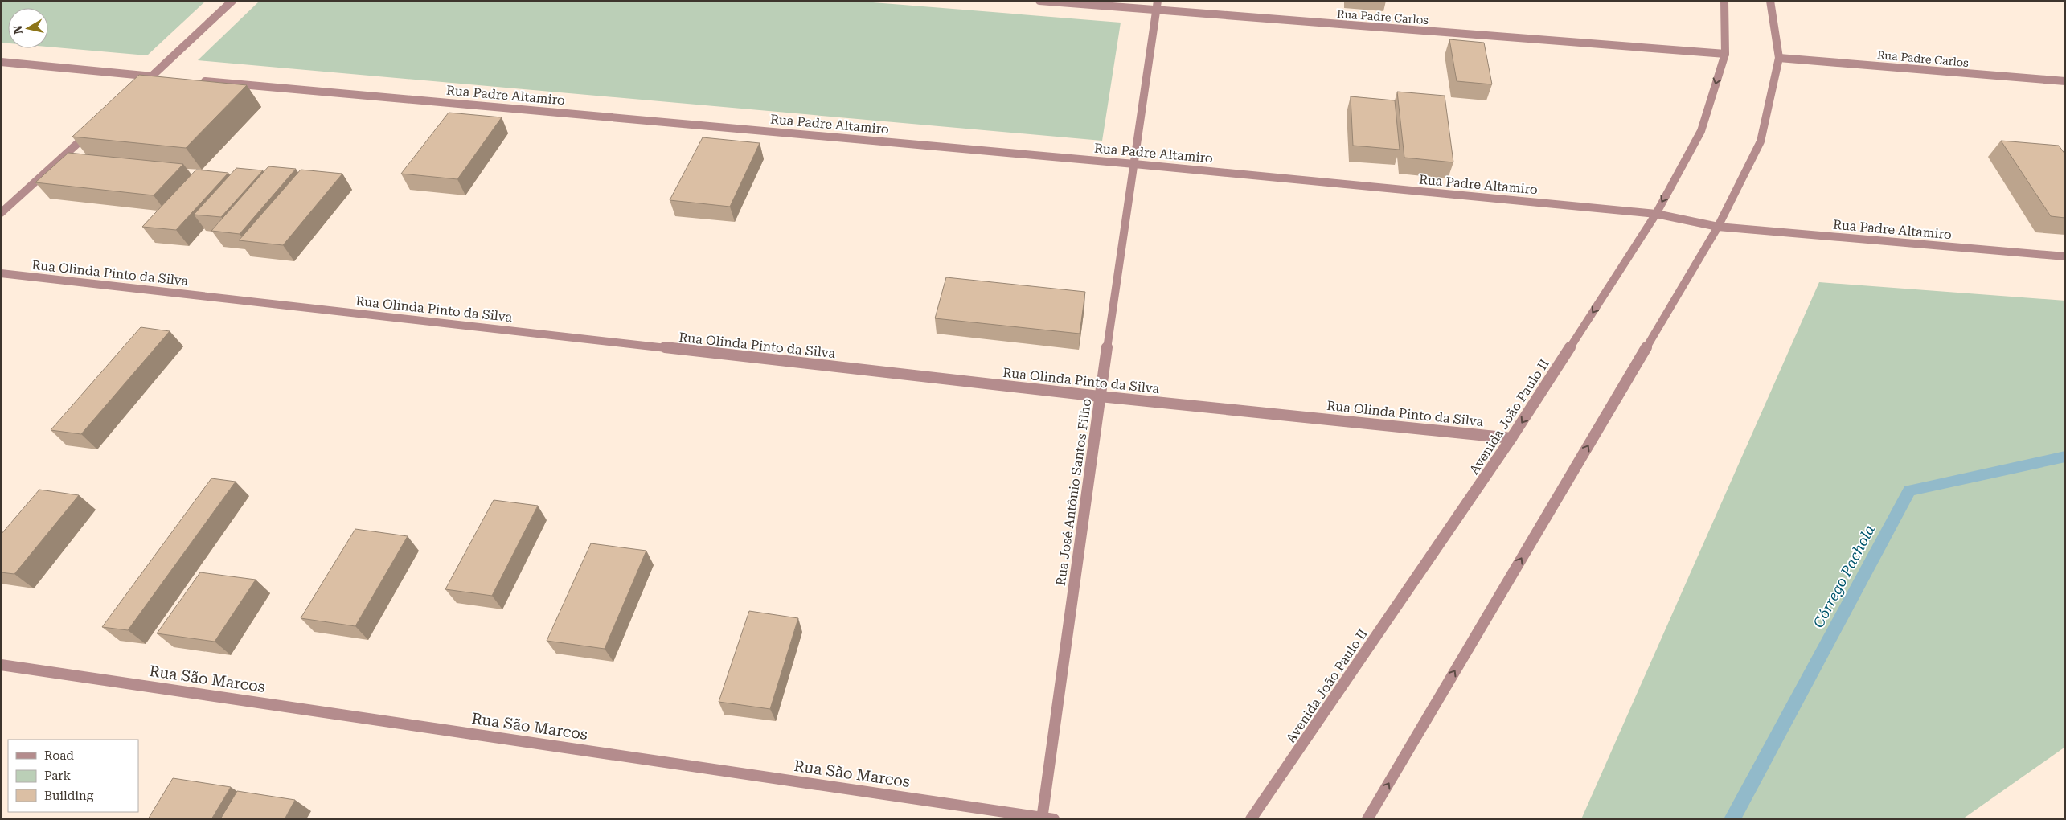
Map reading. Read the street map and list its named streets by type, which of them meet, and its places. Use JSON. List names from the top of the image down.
{
  "streets": {
    "street": [
      "Rua Padre Carlos",
      "Rua Padre Altamiro",
      "Rua Olinda Pinto da Silva",
      "Avenida João Paulo II",
      "Rua José Antônio Santos Filho",
      "Rua São Marcos"
    ]
  },
  "crossings": [
    ["Rua Padre Carlos", "Avenida João Paulo II"],
    ["Rua Padre Carlos", "Rua José Antônio Santos Filho"],
    ["Rua Padre Altamiro", "Avenida João Paulo II"],
    ["Rua Padre Altamiro", "Rua José Antônio Santos Filho"],
    ["Rua Olinda Pinto da Silva", "Avenida João Paulo II"],
    ["Rua Olinda Pinto da Silva", "Rua José Antônio Santos Filho"],
    ["Rua José Antônio Santos Filho", "Rua São Marcos"]
  ],
  "water": ["Córrego Pachola"],
  "legend": ["Road", "Park", "Building"],
  "north": "left"
}
